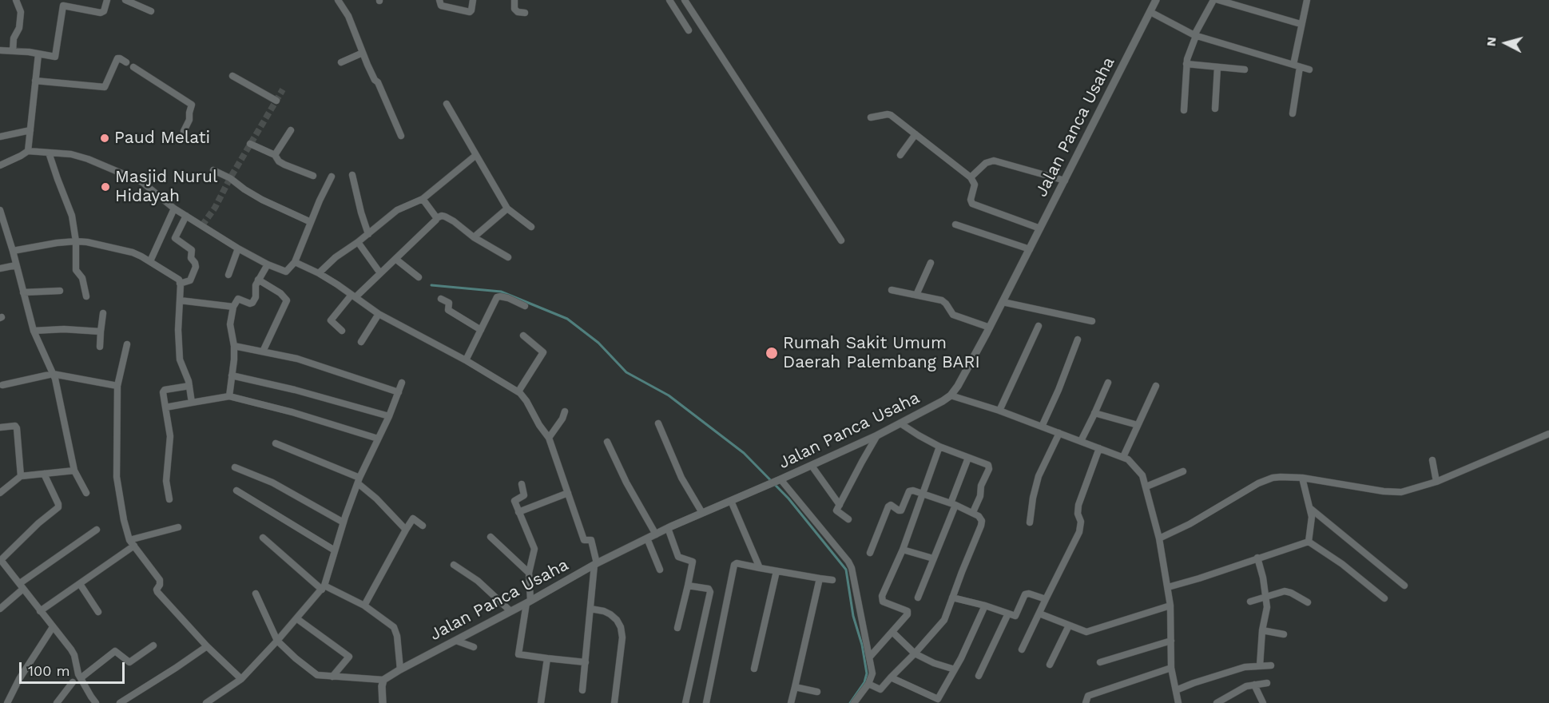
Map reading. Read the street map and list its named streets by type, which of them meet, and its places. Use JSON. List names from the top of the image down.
{
  "streets": {
    "street": ["Jalan Panca Usaha"]
  },
  "places": ["Paud Melati", "Masjid Nurul Hidayah", "Rumah Sakit Umum Daerah Palembang BARI"],
  "scale_bar": "100 m",
  "north": "left"
}
